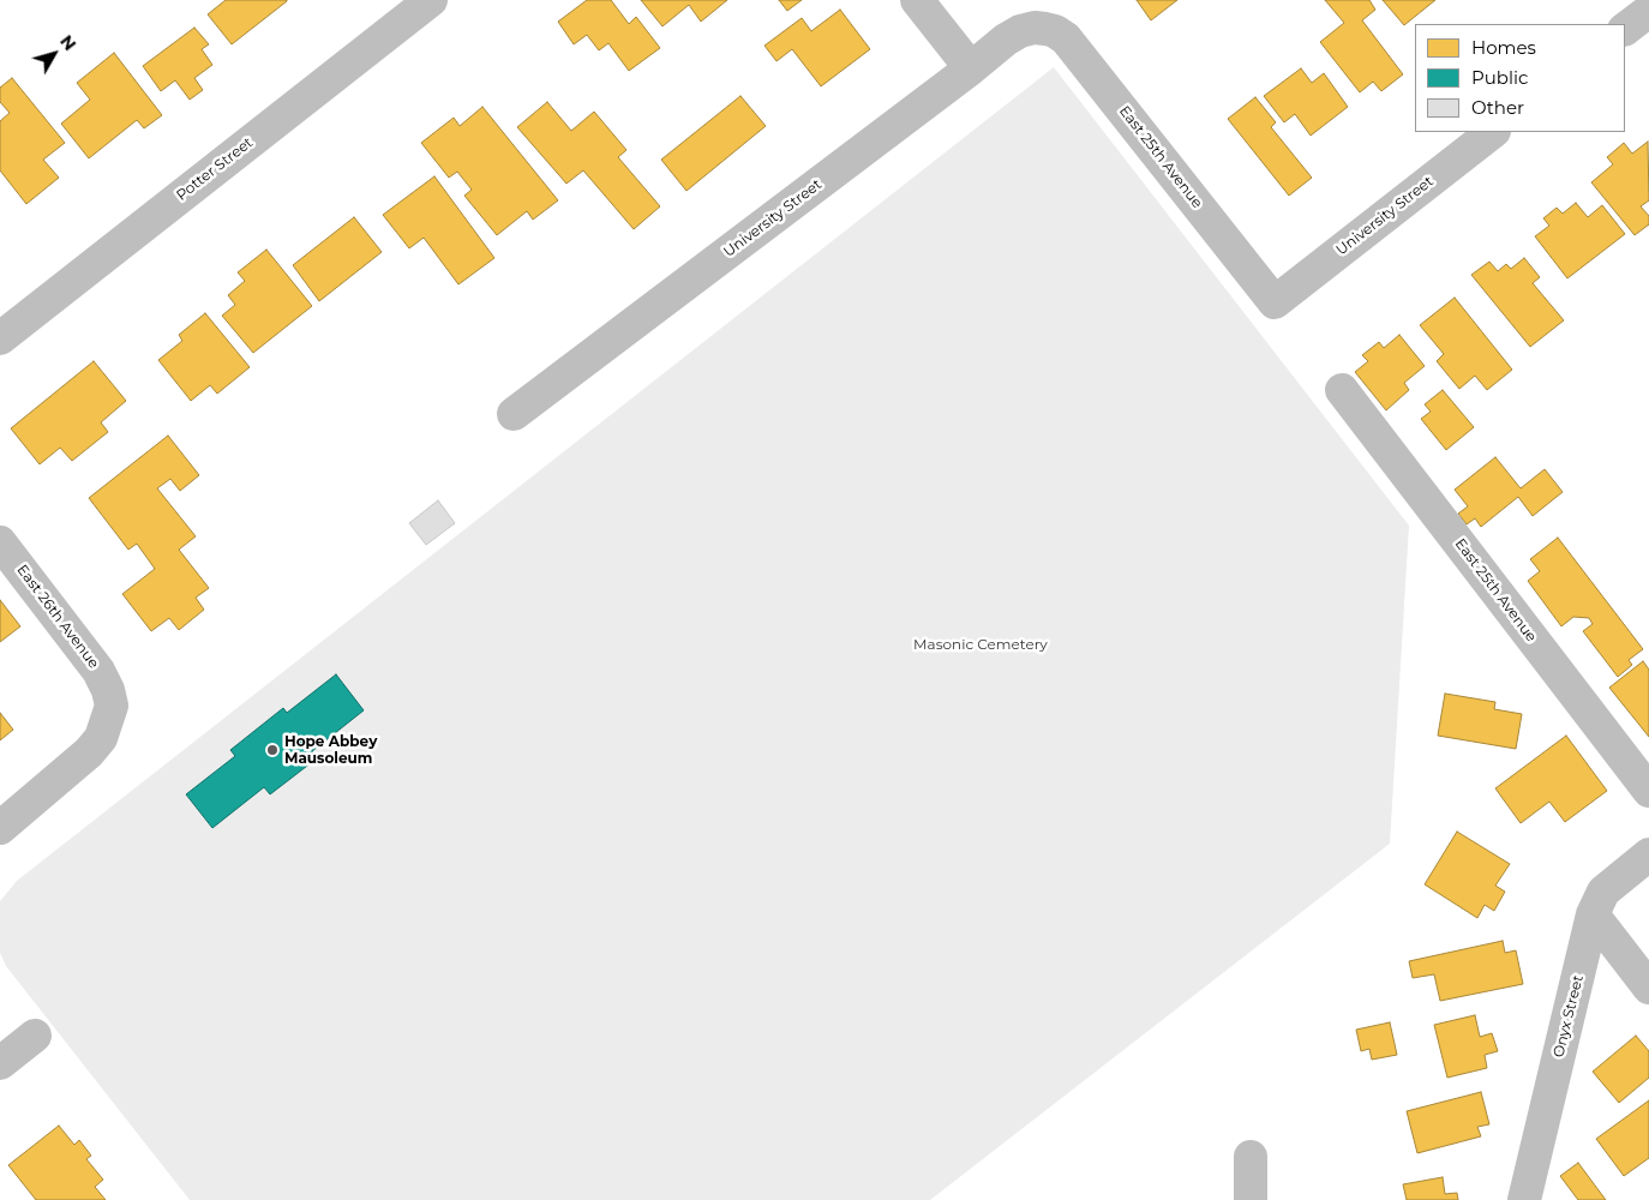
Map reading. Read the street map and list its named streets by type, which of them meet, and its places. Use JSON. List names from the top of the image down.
{
  "streets": {
    "street": [
      "East 25th Avenue",
      "Potter Street",
      "University Street",
      "East 26th Avenue",
      "Onyx Street"
    ]
  },
  "crossings": [
    ["East 25th Avenue", "University Street"]
  ],
  "parks": ["Masonic Cemetery"],
  "places": ["Hope Abbey Mausoleum"],
  "legend": ["Homes", "Public", "Other"],
  "north": "top right"
}
